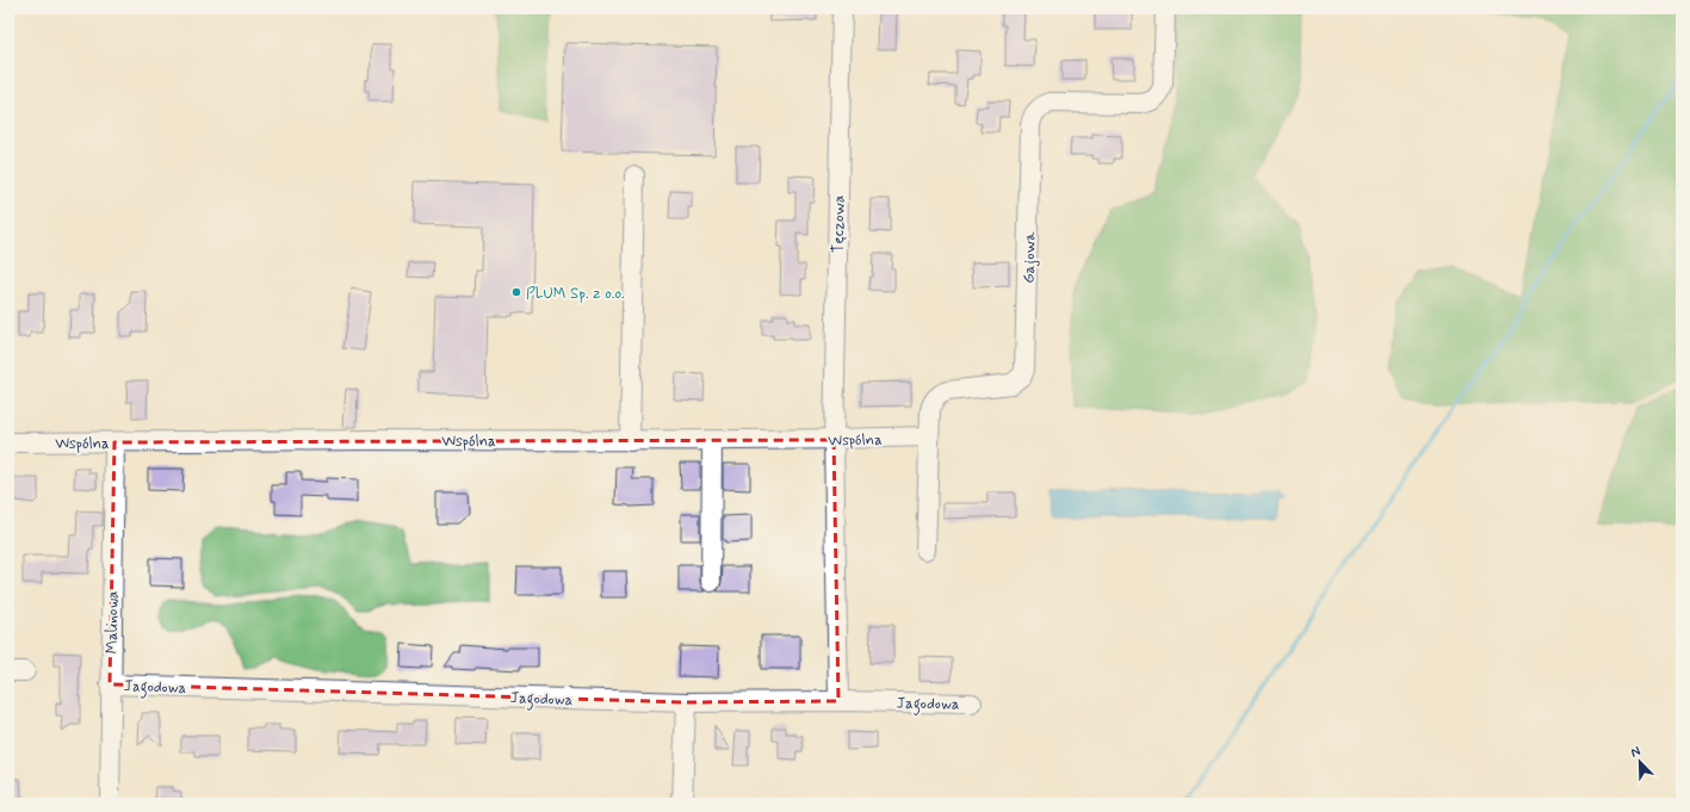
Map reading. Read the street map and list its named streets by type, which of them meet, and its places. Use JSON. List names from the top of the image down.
{
  "streets": {
    "street": [
      "Tęczowa",
      "Gajowa",
      "Wspólna",
      "Malinowa",
      "Jagodowa"
    ]
  },
  "crossings": [
    ["Tęczowa", "Wspólna"],
    ["Tęczowa", "Jagodowa"],
    ["Gajowa", "Wspólna"],
    ["Wspólna", "Malinowa"],
    ["Malinowa", "Jagodowa"]
  ],
  "places": ["PLUM Sp. z o.o."],
  "north": "top left"
}
